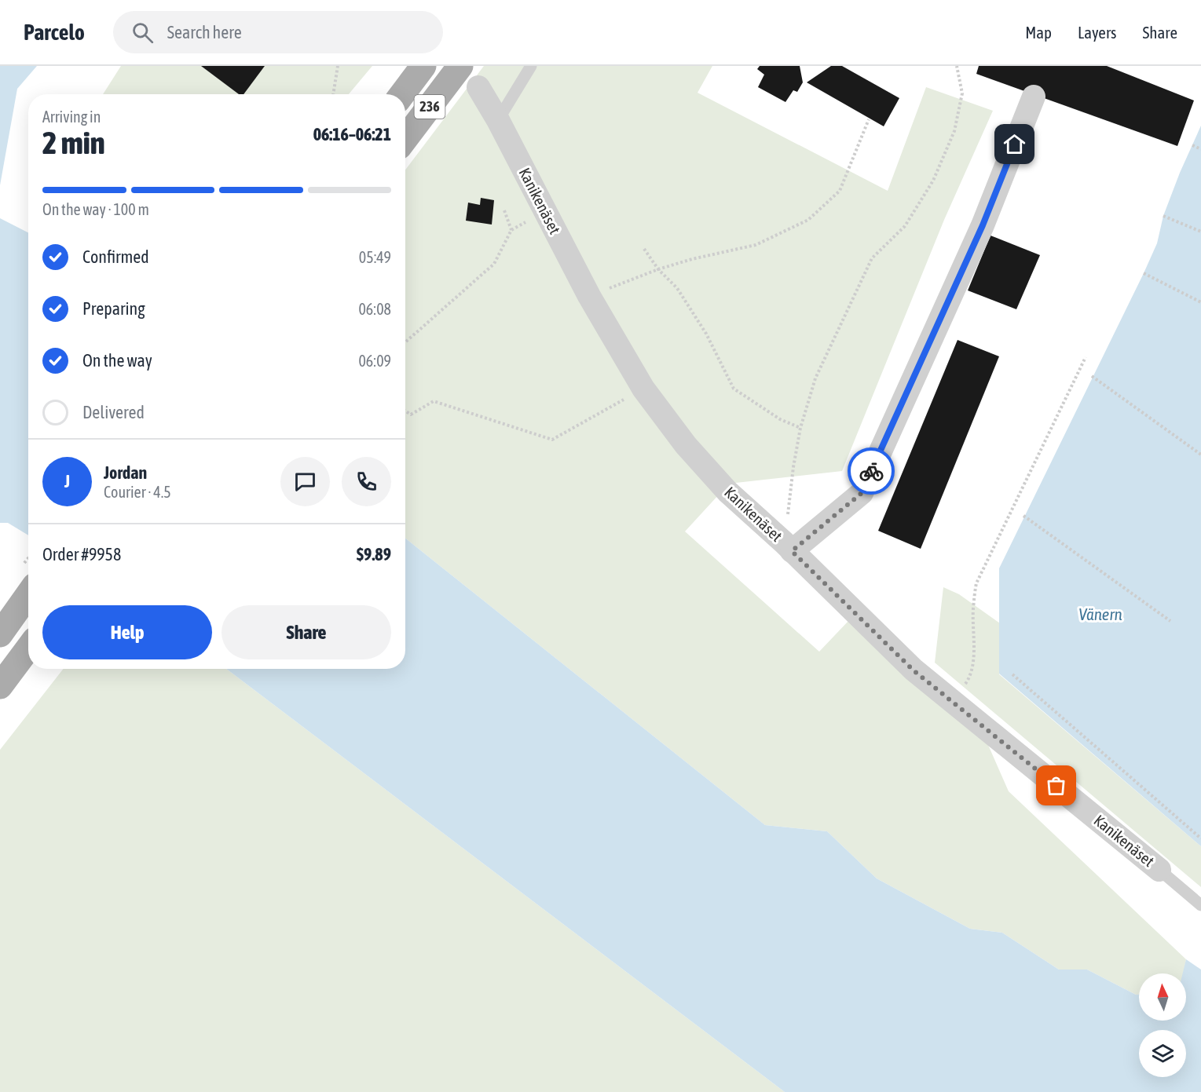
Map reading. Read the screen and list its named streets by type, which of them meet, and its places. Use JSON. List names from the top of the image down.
{
  "streets": {
    "main road": ["236"],
    "street": ["Kanikenäset"]
  },
  "water": ["Vänern"],
  "north": "top",
  "page": {
    "header": "Parcelo",
    "search": "Search here",
    "nav": ["Map", "Layers", "Share"],
    "heading": ["2 min", "Arriving in", "06:16–06:21"],
    "panel": [
      "Jordan",
      "Courier · 4.5",
      "Order #9958",
      "$9.89"
    ],
    "bar": "On the way · 100 m",
    "list": [
      ["Confirmed", "05:49"],
      ["Preparing", "06:08"],
      ["On the way", "06:09"],
      "Delivered"
    ],
    "round": "J",
    "buttons": ["Help", "Share"]
  }
}
